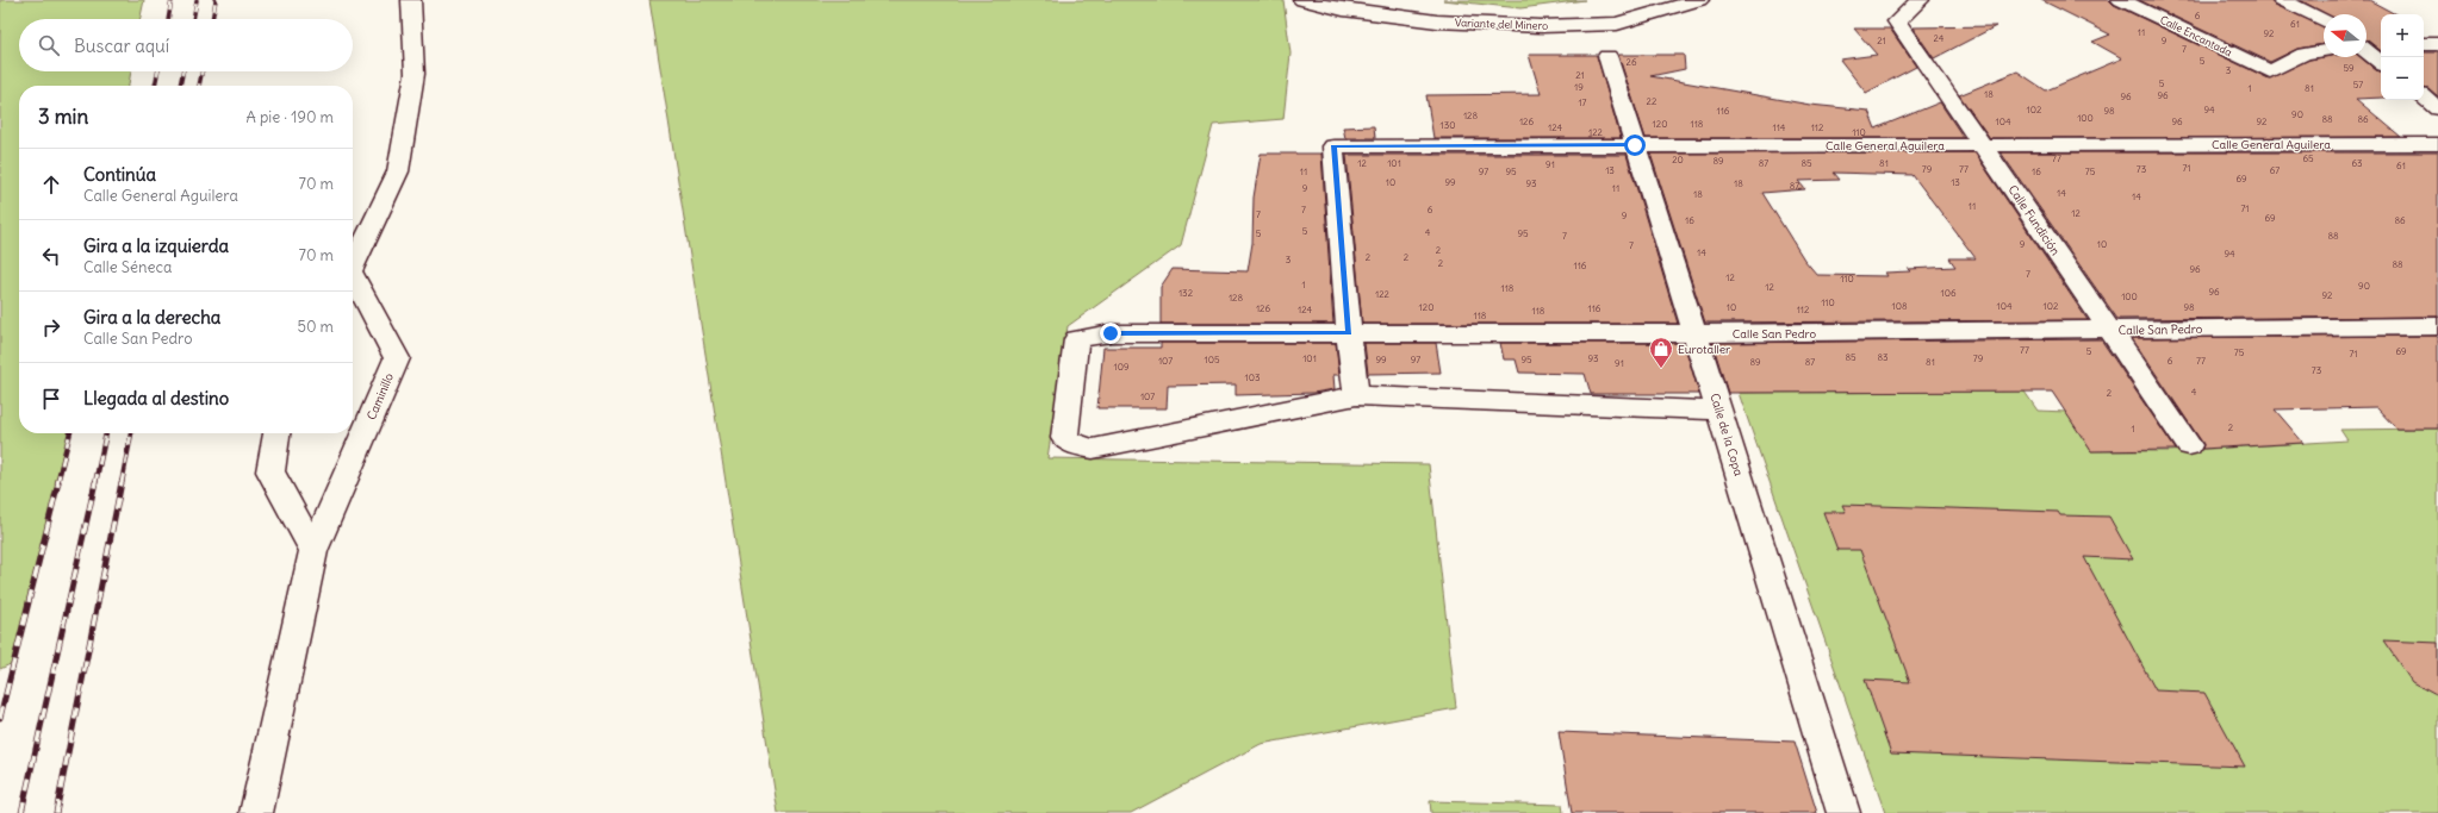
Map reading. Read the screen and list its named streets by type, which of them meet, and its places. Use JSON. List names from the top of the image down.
{
  "streets": {
    "street": [
      "Variante del Minero",
      "Calle Encantada",
      "Calle General Aguilera",
      "Calle Fundición",
      "Calle San Pedro",
      "Caminillo",
      "Calle de la Copa"
    ]
  },
  "crossings": [
    ["Calle General Aguilera", "Calle Fundición"],
    ["Calle General Aguilera", "Calle San Pedro"],
    ["Calle General Aguilera", "Calle de la Copa"],
    ["Calle Fundición", "Calle San Pedro"],
    ["Calle San Pedro", "Calle de la Copa"]
  ],
  "places": {
    "shop": ["Eurotaller"]
  },
  "house_numbers": [
    "6",
    "61",
    "11",
    "92",
    "24",
    "21",
    "9",
    "7",
    "5",
    "26",
    "59",
    "3",
    "21",
    "5",
    "57",
    "19",
    "1",
    "81",
    "18",
    "96",
    "96",
    "22",
    "17",
    "102",
    "94",
    "116",
    "98",
    "90",
    "128",
    "100",
    "88",
    "86",
    "126",
    "104",
    "96",
    "92",
    "120",
    "118",
    "130",
    "124",
    "114",
    "112",
    "122",
    "110",
    "77",
    "65",
    "20",
    "89",
    "12",
    "101",
    "87",
    "85",
    "81",
    "63",
    "91",
    "61",
    "71",
    "79",
    "77",
    "73",
    "13",
    "67",
    "11",
    "97",
    "95",
    "16",
    "75",
    "69",
    "10",
    "99",
    "13",
    "93",
    "18",
    "87",
    "9",
    "11",
    "14",
    "18",
    "14",
    "11",
    "71",
    "7",
    "6",
    "12",
    "7",
    "9",
    "69",
    "16",
    "86",
    "5",
    "4",
    "5",
    "95",
    "7",
    "88",
    "9",
    "10",
    "7",
    "2",
    "14",
    "94",
    "2",
    "2",
    "3",
    "2",
    "88",
    "116",
    "96",
    "7",
    "12",
    "110",
    "1",
    "90",
    "12",
    "118",
    "96",
    "132",
    "106",
    "122",
    "92",
    "100",
    "128",
    "110",
    "108",
    "104",
    "102",
    "120",
    "10",
    "98",
    "126",
    "116",
    "124",
    "112",
    "118",
    "118",
    "77",
    "5",
    "69",
    "75",
    "71",
    "85",
    "83",
    "101",
    "93",
    "79",
    "105",
    "99",
    "97",
    "95",
    "107",
    "6",
    "77",
    "89",
    "87",
    "81",
    "91",
    "109",
    "73",
    "103",
    "4",
    "2",
    "107",
    "2",
    "1"
  ],
  "north": "left",
  "page": {
    "map_buttons": ["+", "−"],
    "search": "Buscar aquí",
    "heading": ["3 min", "A pie · 190 m"],
    "list": [
      ["Continúa", "Calle General Aguilera", "70 m"],
      ["Gira a la izquierda", "Calle Séneca", "70 m"],
      ["Gira a la derecha", "Calle San Pedro", "50 m"],
      "Llegada al destino"
    ]
  }
}
